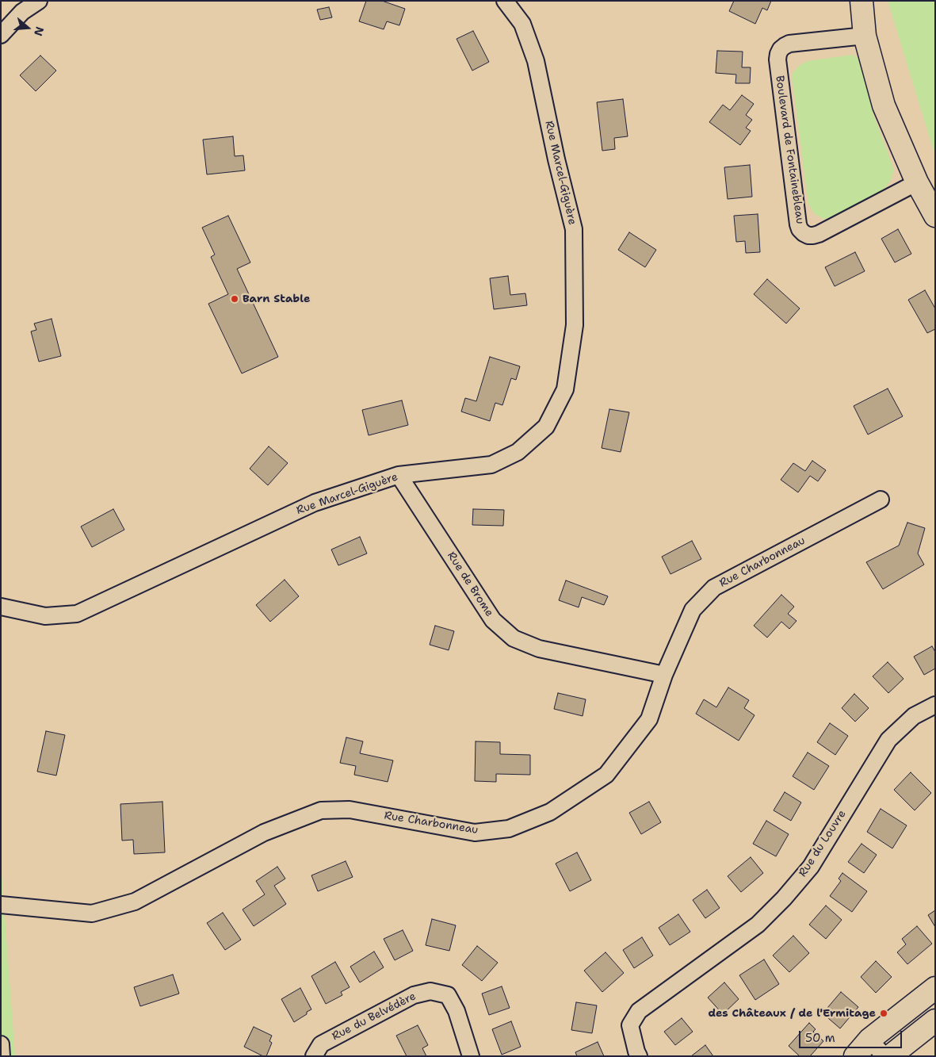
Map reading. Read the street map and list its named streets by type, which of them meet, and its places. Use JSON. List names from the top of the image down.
{
  "streets": {
    "street": [
      "Boulevard de Fontainebleau",
      "Rue Marcel-Giguère",
      "Rue Charbonneau",
      "Rue de Brome",
      "Rue du Louvre",
      "Rue du Belvédère"
    ]
  },
  "crossings": [
    ["Rue Marcel-Giguère", "Rue de Brome"],
    ["Rue Charbonneau", "Rue de Brome"]
  ],
  "places": ["Barn Stable", "des Châteaux / de l'Ermitage"],
  "scale_bar": "50 m",
  "north": "right"
}
